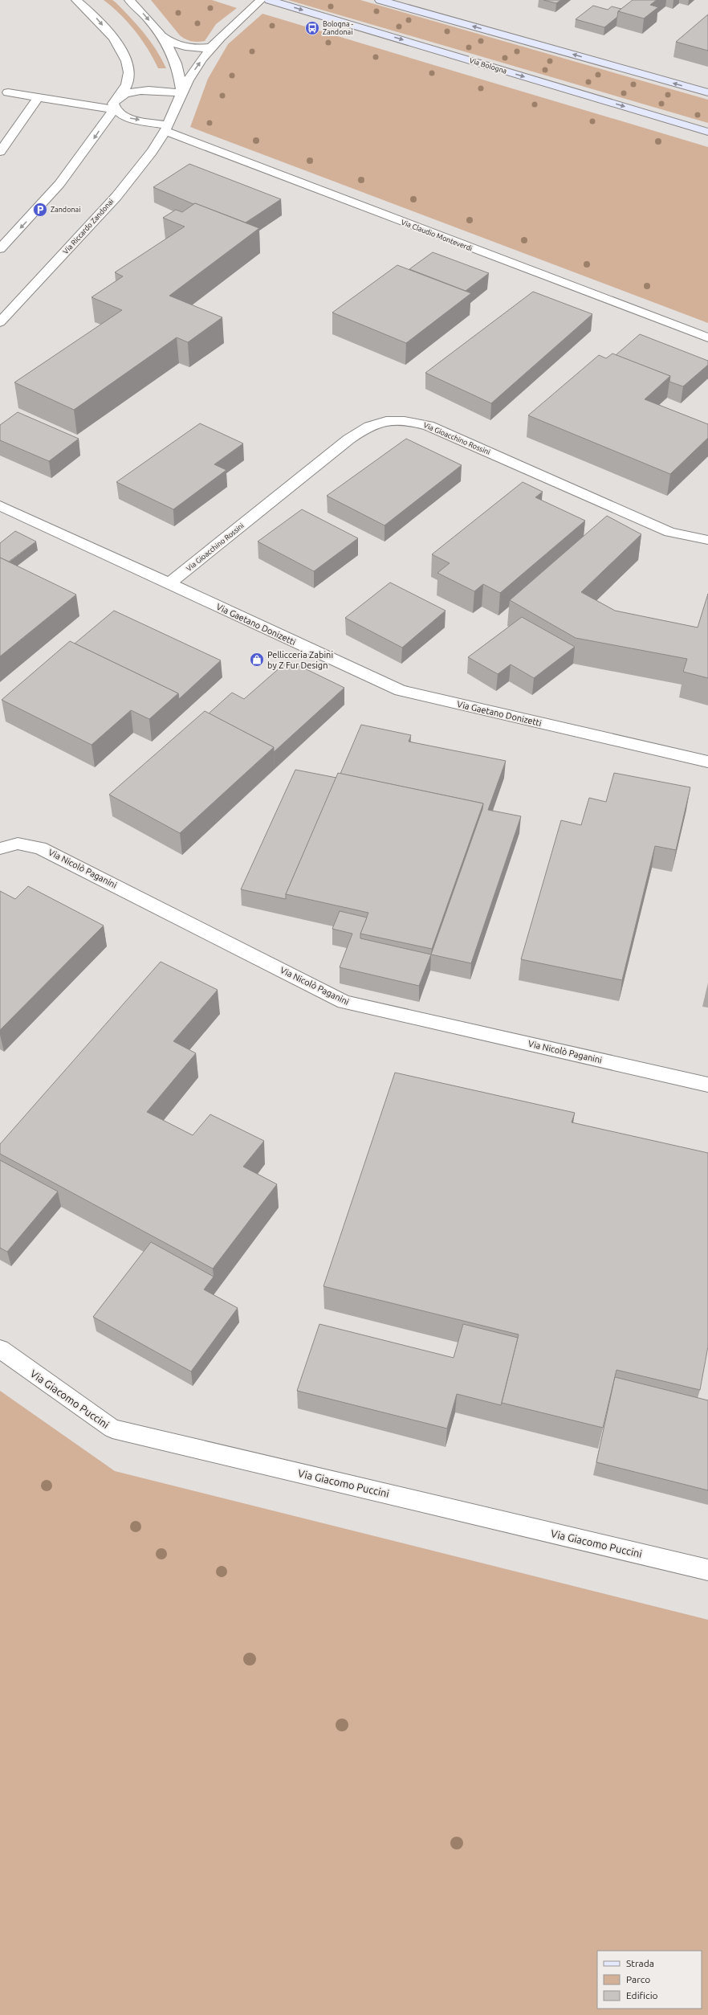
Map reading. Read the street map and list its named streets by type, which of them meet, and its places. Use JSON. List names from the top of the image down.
{
  "streets": {
    "street": [
      "Via Bologna",
      "Via Riccardo Zandonai",
      "Via Claudio Monteverdi",
      "Via Gioacchino Rossini",
      "Via Gaetano Donizetti",
      "Via Nicolò Paganini",
      "Via Giacomo Puccini"
    ]
  },
  "crossings": [
    ["Via Riccardo Zandonai", "Via Claudio Monteverdi"],
    ["Via Gioacchino Rossini", "Via Gaetano Donizetti"]
  ],
  "places": {
    "bus stop": ["Bologna - Zandonai"],
    "parking": ["Zandonai"],
    "shop": ["Pellicceria Zabini by Z Fur Design"]
  },
  "legend": ["Strada", "Parco", "Edificio"]
}
